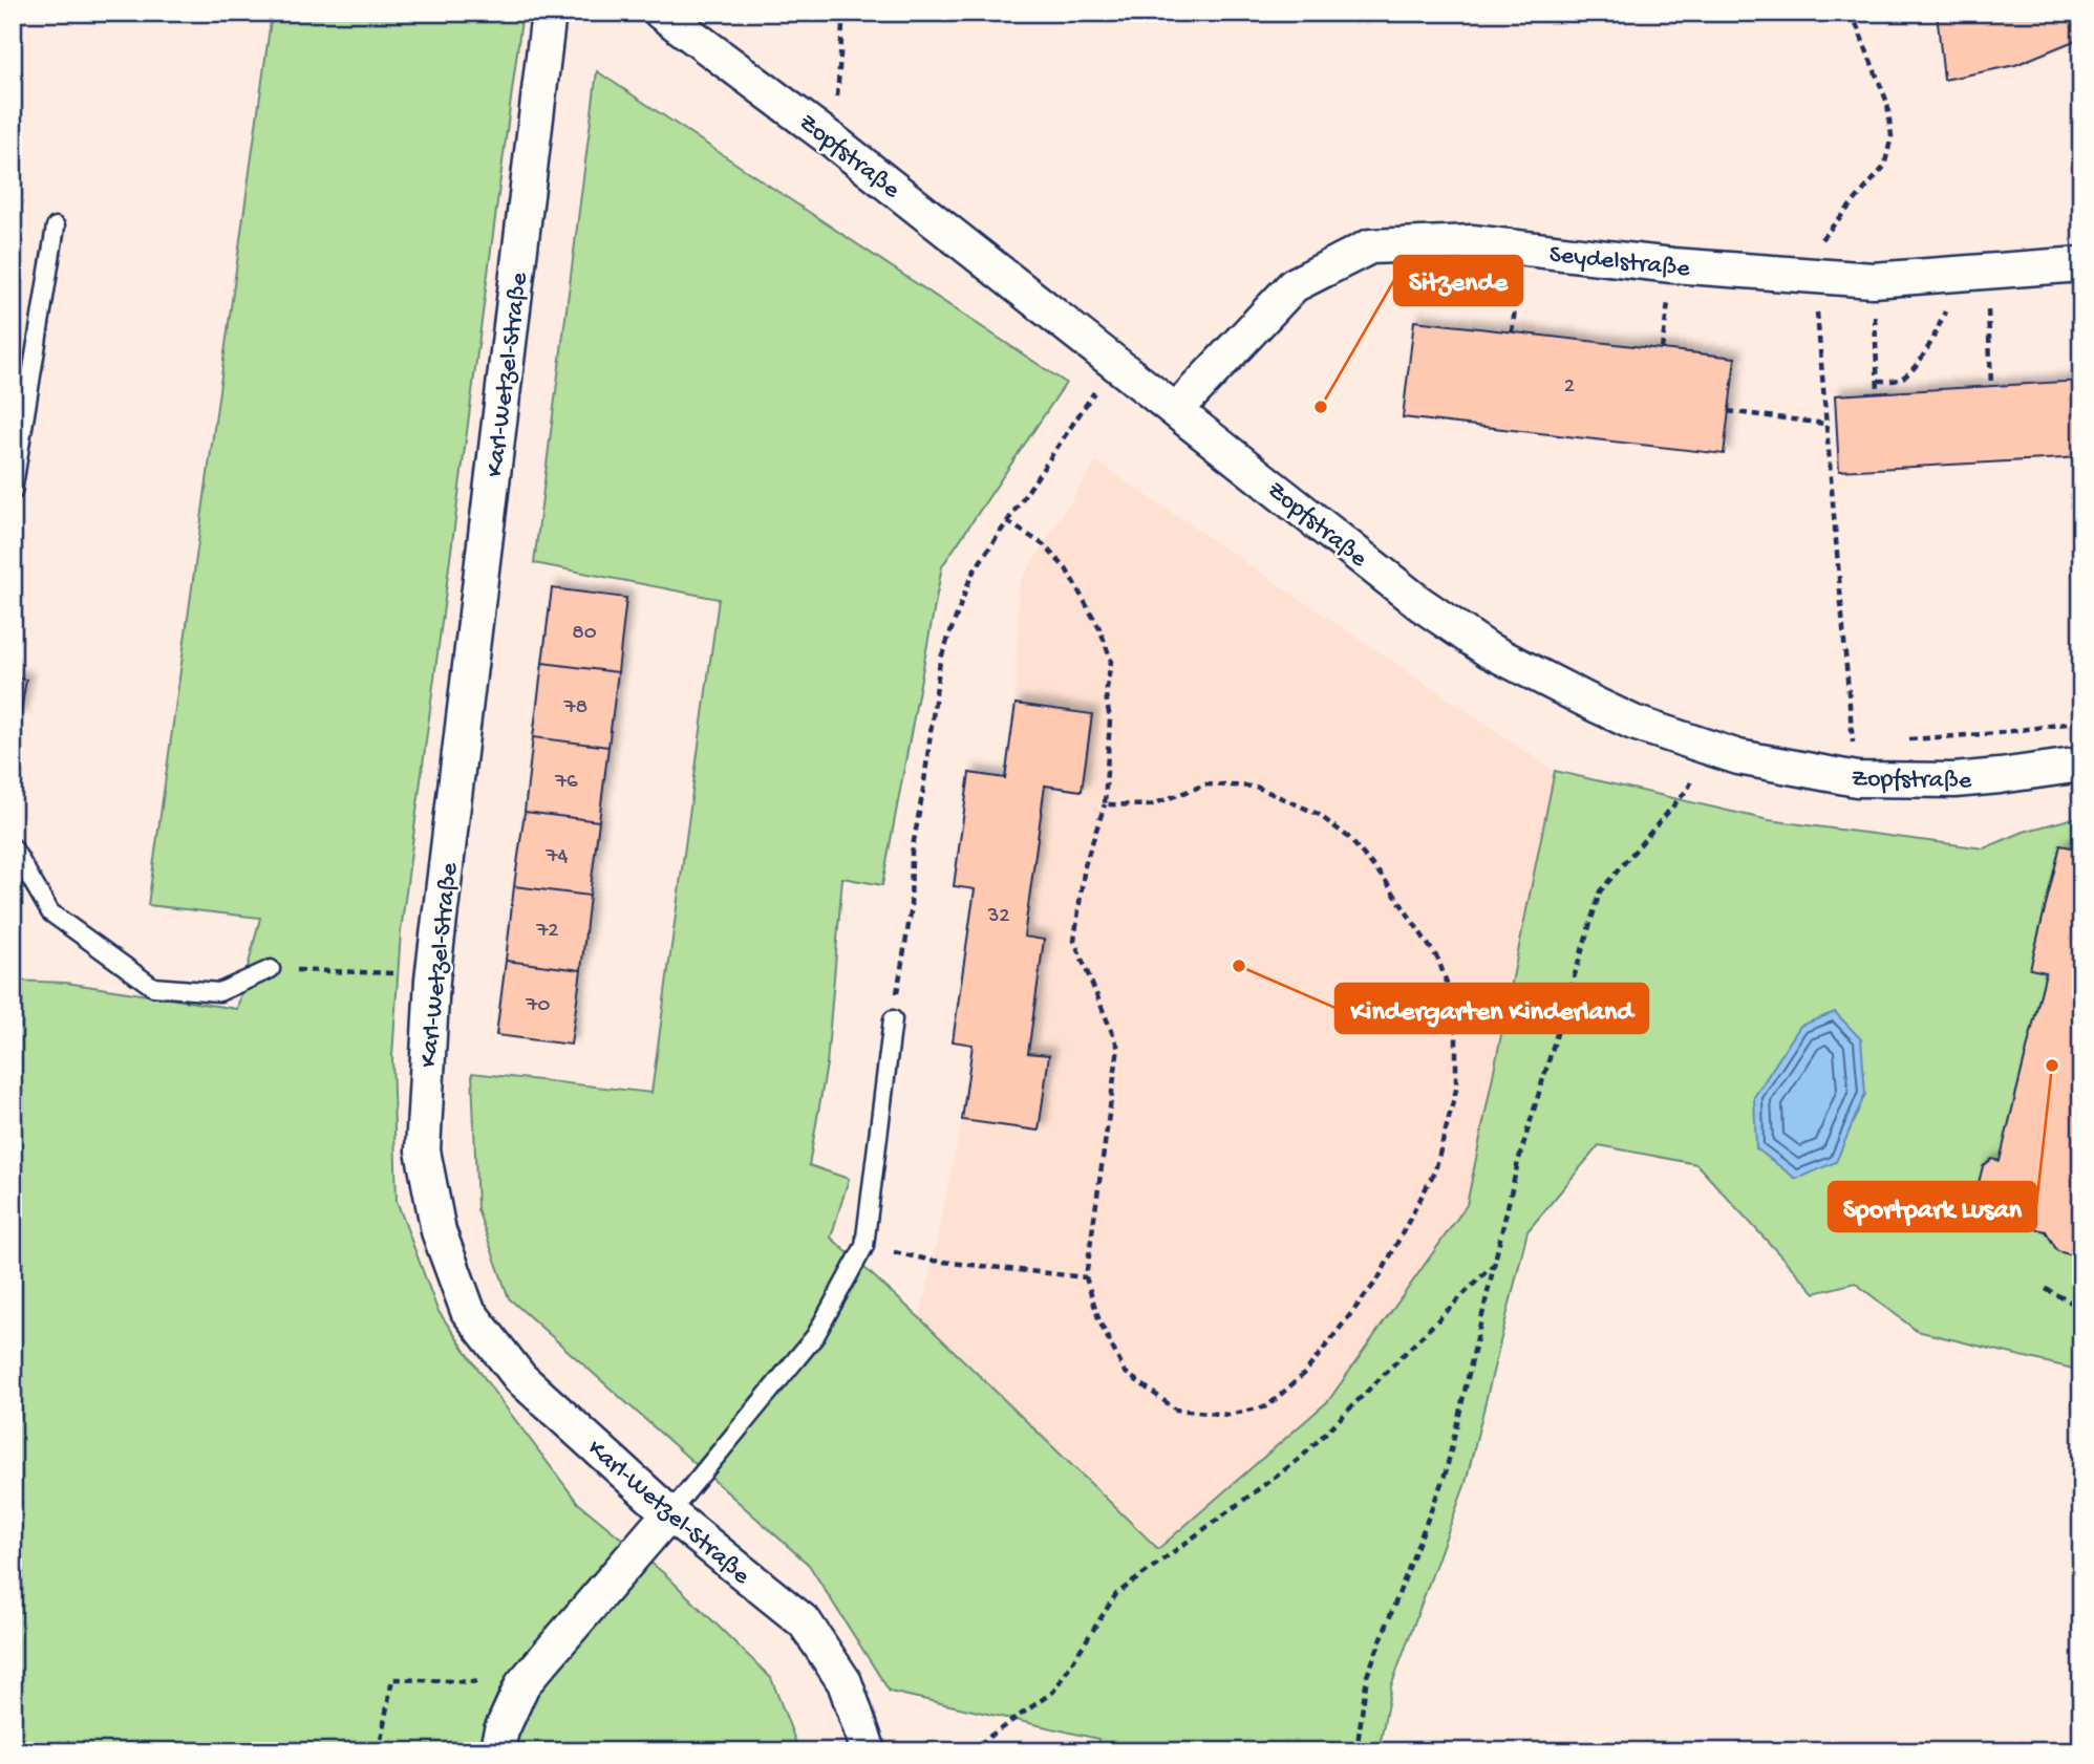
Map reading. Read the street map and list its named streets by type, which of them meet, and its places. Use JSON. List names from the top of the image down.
{
  "streets": {
    "street": ["Zopfstraße", "Seydelstraße", "Karl-Wetzel-Straße"]
  },
  "crossings": [
    ["Zopfstraße", "Seydelstraße"]
  ],
  "places": ["Sitzende", "Kindergarten Kinderland", "Sportpark Lusan"],
  "house_numbers": [
    "2",
    "80",
    "78",
    "76",
    "74",
    "32",
    "72",
    "70"
  ]
}
